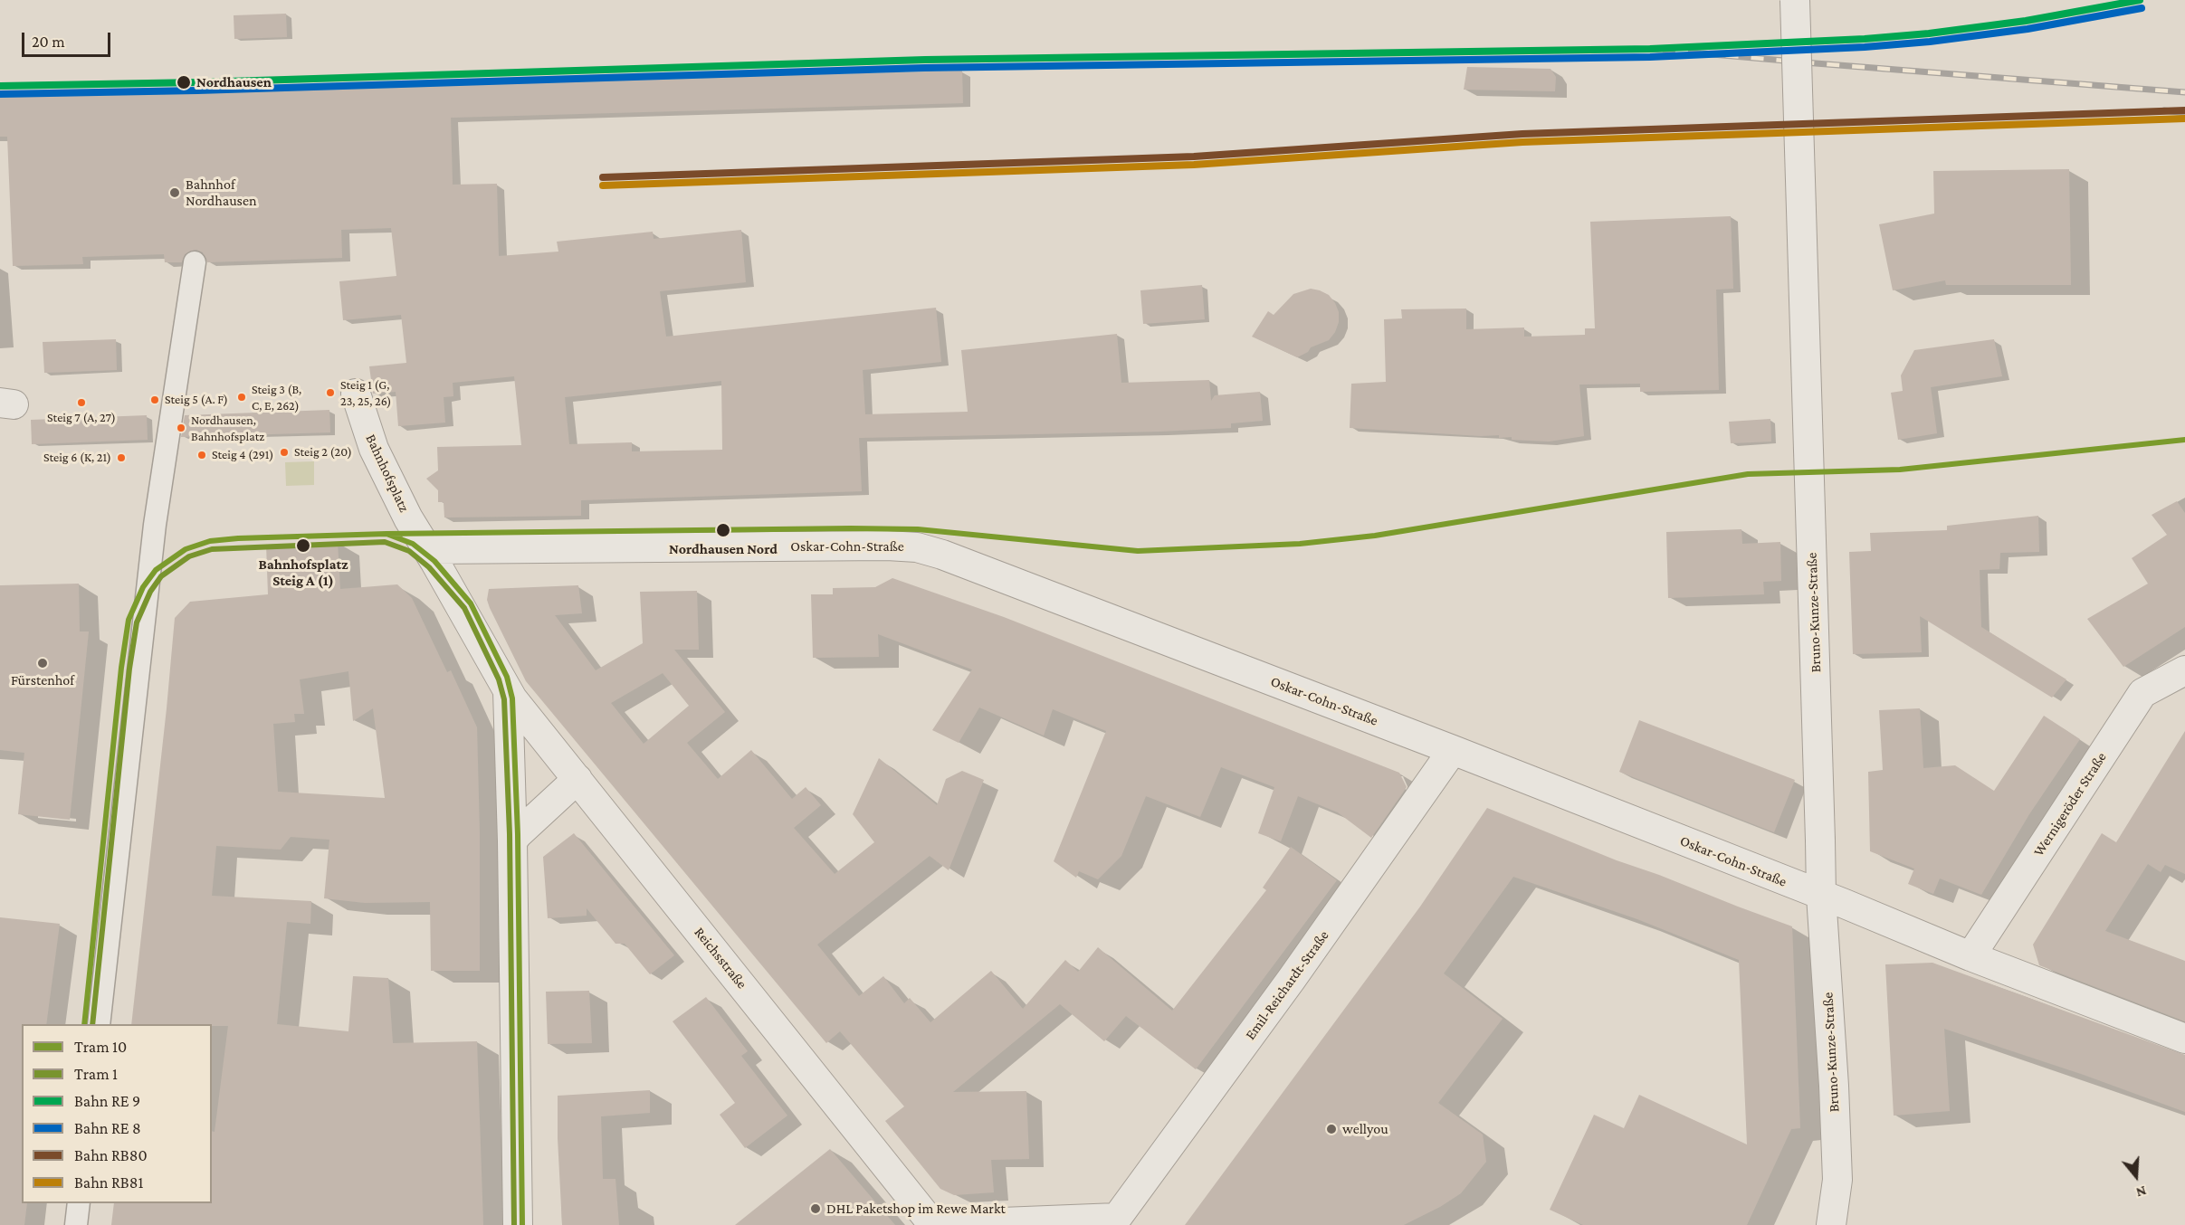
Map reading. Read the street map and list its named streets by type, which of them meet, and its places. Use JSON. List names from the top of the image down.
{
  "streets": {
    "street": [
      "Bahnhofsplatz",
      "Oskar-Cohn-Straße",
      "Bruno-Kunze-Straße",
      "Wernigeröder Straße",
      "Reichsstraße",
      "Emil-Reichardt-Straße"
    ]
  },
  "crossings": [
    ["Bahnhofsplatz", "Oskar-Cohn-Straße"],
    ["Bahnhofsplatz", "Reichsstraße"],
    ["Oskar-Cohn-Straße", "Bruno-Kunze-Straße"],
    ["Oskar-Cohn-Straße", "Wernigeröder Straße"],
    ["Oskar-Cohn-Straße", "Emil-Reichardt-Straße"]
  ],
  "places": [
    "Nordhausen",
    "Bahnhof Nordhausen",
    "Steig 1 (G, 23, 25, 26)",
    "Steig 3 (B, C, E, 262)",
    "Steig 5 (A. F)",
    "Steig 7 (A, 27)",
    "Nordhausen, Bahnhofsplatz",
    "Steig 2 (20)",
    "Steig 4 (291)",
    "Steig 6 (K, 21)",
    "Nordhausen Nord",
    "Bahnhofsplatz Steig A (1)",
    "Fürstenhof",
    "wellyou",
    "DHL Paketshop im Rewe Markt"
  ],
  "lines": [
    "rail line RB80",
    "rail line RB81",
    "tram line 10",
    "tram line 1"
  ],
  "legend": [
    "Tram 10",
    "Tram 1",
    "Bahn RE 9",
    "Bahn RE 8",
    "Bahn RB80",
    "Bahn RB81"
  ],
  "scale_bar": "20 m",
  "north": "bottom"
}
